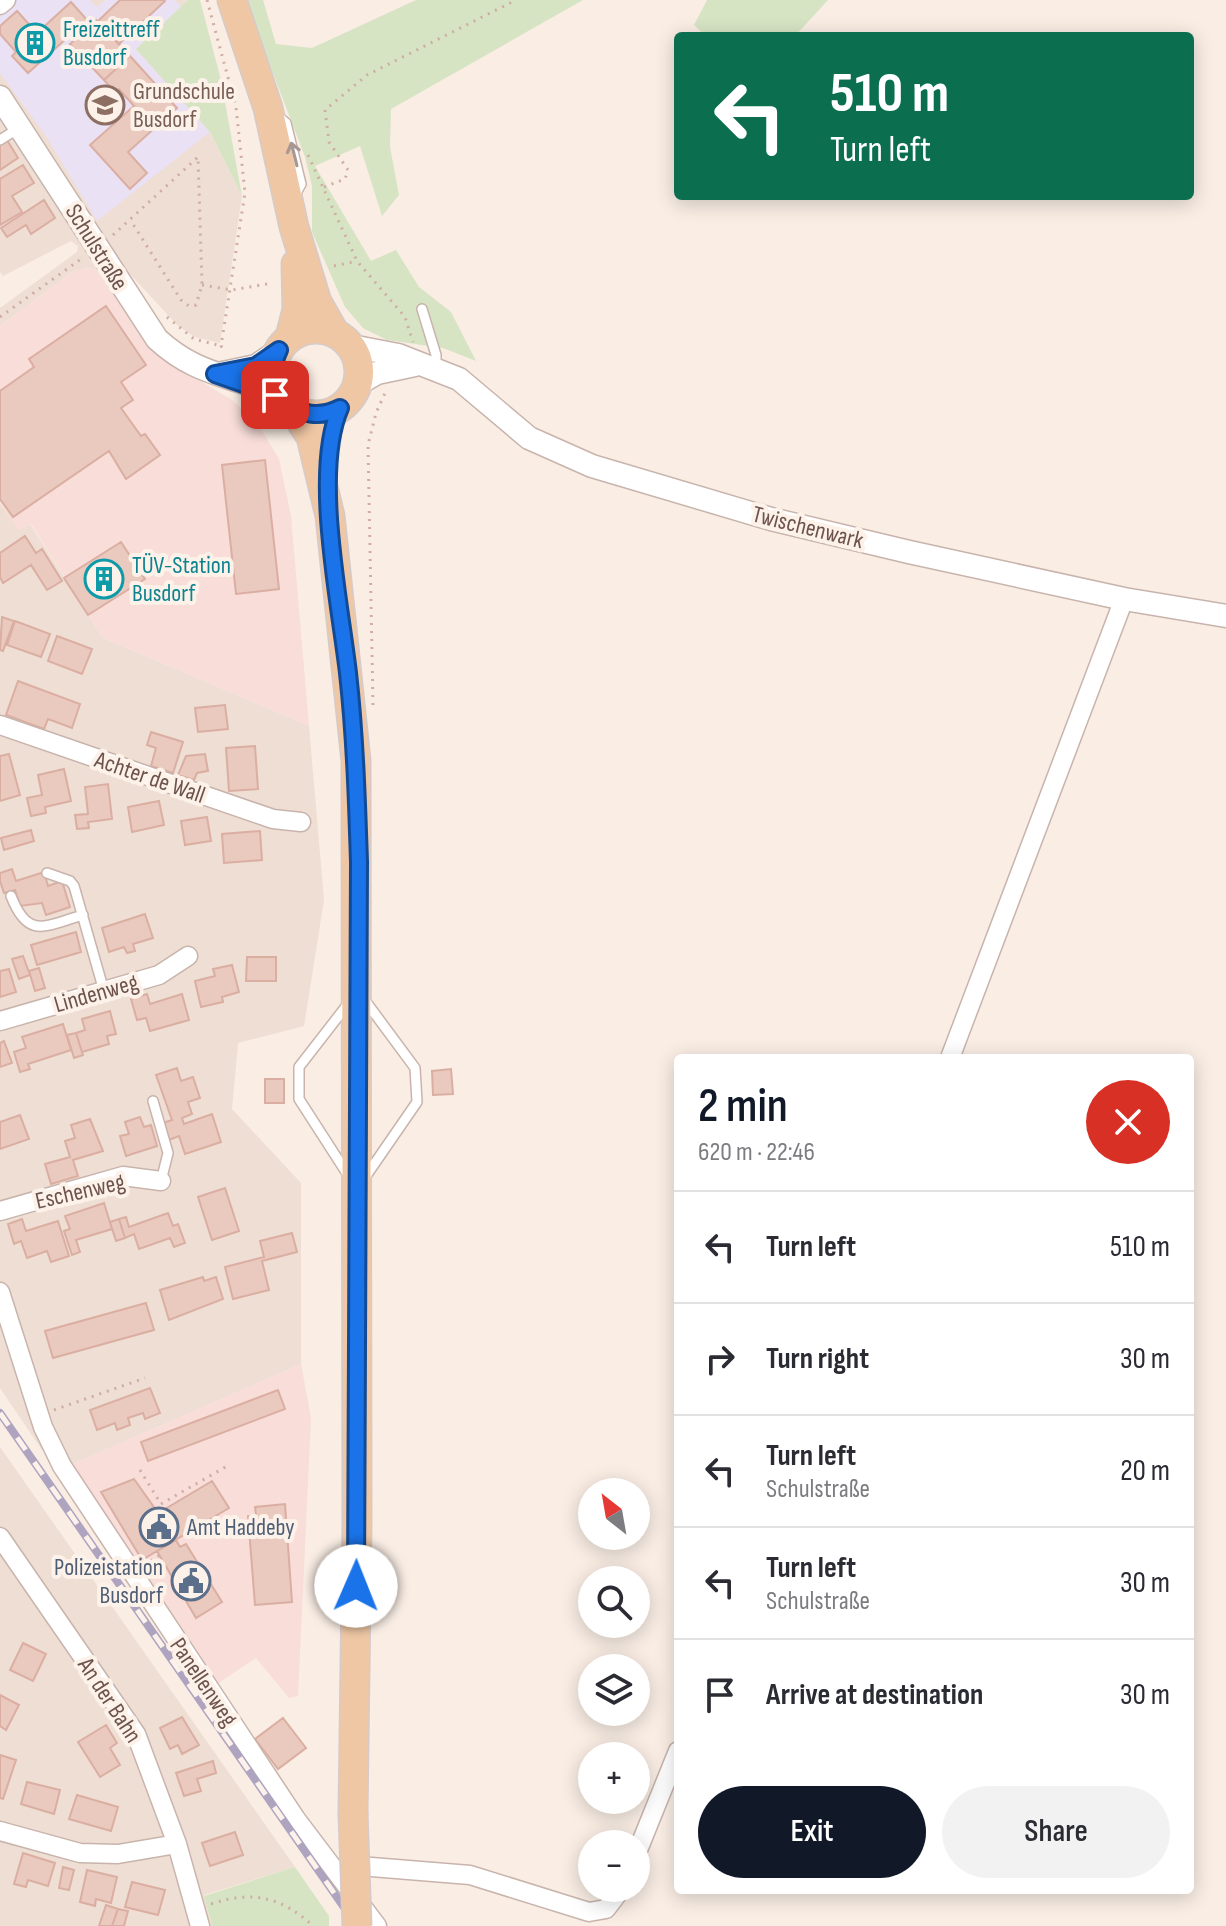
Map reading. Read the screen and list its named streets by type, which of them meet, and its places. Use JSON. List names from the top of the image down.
{
  "streets": {
    "street": [
      "Schulstraße",
      "Twischenwark",
      "Achter de Wall",
      "Lindenweg",
      "Eschenweg",
      "Panellenweg",
      "An der Bahn"
    ]
  },
  "crossings": [
    ["Schulstraße", "Twischenwark"]
  ],
  "places": {
    "building": ["Freizeittreff Busdorf", "TÜV-Station Busdorf"],
    "school or university": ["Grundschule Busdorf"],
    "public building": ["Amt Haddeby", "Polizeistation Busdorf"]
  },
  "north": "top left",
  "page": {
    "turn": ["510 m", "Turn left"],
    "heading": ["2 min", "620 m · 22:46"],
    "list": [
      {
        "name": "Turn left",
        "value": "510 m"
      },
      {
        "name": "Turn right",
        "value": "30 m"
      },
      {
        "name": "Turn left",
        "note": "Schulstraße",
        "value": "20 m"
      },
      {
        "name": "Turn left",
        "note": "Schulstraße",
        "value": "30 m"
      },
      {
        "name": "Arrive at destination",
        "value": "30 m"
      }
    ],
    "map_buttons": ["+", "−"],
    "buttons": ["Exit", "Share"]
  }
}
